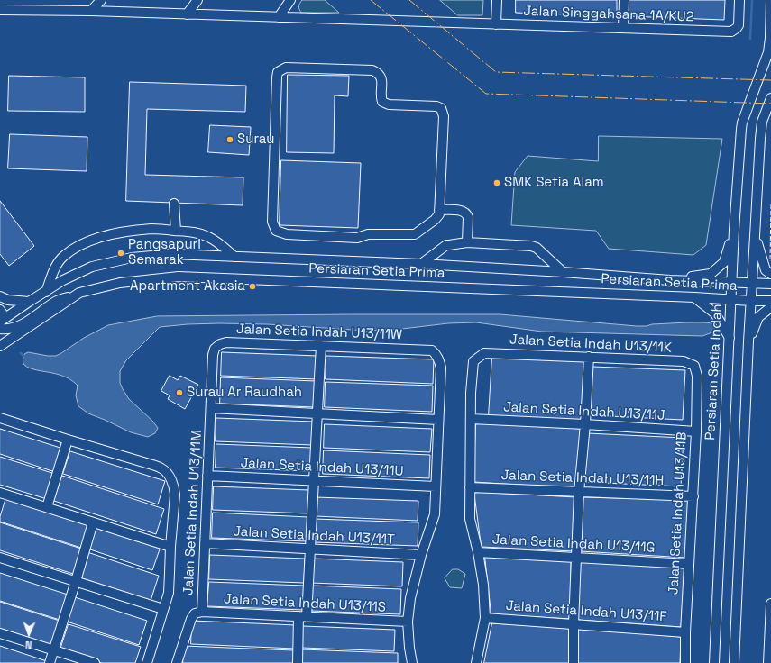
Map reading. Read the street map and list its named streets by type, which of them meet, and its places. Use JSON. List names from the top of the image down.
{
  "streets": {
    "street": [
      "Jalan Singgahsana 1A/KU2",
      "Persiaran Setia Prima",
      "Jalan Setia Indah U13/11W",
      "Jalan Setia Indah U13/11K",
      "Persiaran Setia Indah",
      "Jalan Setia Indah U13/11J",
      "Jalan Setia Indah U13/11U",
      "Jalan Setia Indah U13/11H",
      "Jalan Setia Indah U13/11M",
      "Jalan Setia Indah U13/11B",
      "Jalan Setia Indah U13/11T",
      "Jalan Setia Indah U13/11G",
      "Jalan Setia Indah U13/11S",
      "Jalan Setia Indah U13/11F"
    ]
  },
  "crossings": [
    ["Persiaran Setia Prima", "Persiaran Setia Indah"],
    ["Jalan Setia Indah U13/11W", "Jalan Setia Indah U13/11M"],
    ["Jalan Setia Indah U13/11K", "Jalan Setia Indah U13/11J"],
    ["Jalan Setia Indah U13/11K", "Jalan Setia Indah U13/11B"],
    ["Jalan Setia Indah U13/11J", "Jalan Setia Indah U13/11B"],
    ["Jalan Setia Indah U13/11U", "Jalan Setia Indah U13/11M"],
    ["Jalan Setia Indah U13/11H", "Jalan Setia Indah U13/11B"],
    ["Jalan Setia Indah U13/11M", "Jalan Setia Indah U13/11T"],
    ["Jalan Setia Indah U13/11M", "Jalan Setia Indah U13/11S"],
    ["Jalan Setia Indah U13/11B", "Jalan Setia Indah U13/11G"],
    ["Jalan Setia Indah U13/11B", "Jalan Setia Indah U13/11F"]
  ],
  "places": [
    "Surau",
    "SMK Setia Alam",
    "Pangsapuri Semarak",
    "Apartment Akasia",
    "Surau Ar Raudhah"
  ],
  "north": "bottom"
}
